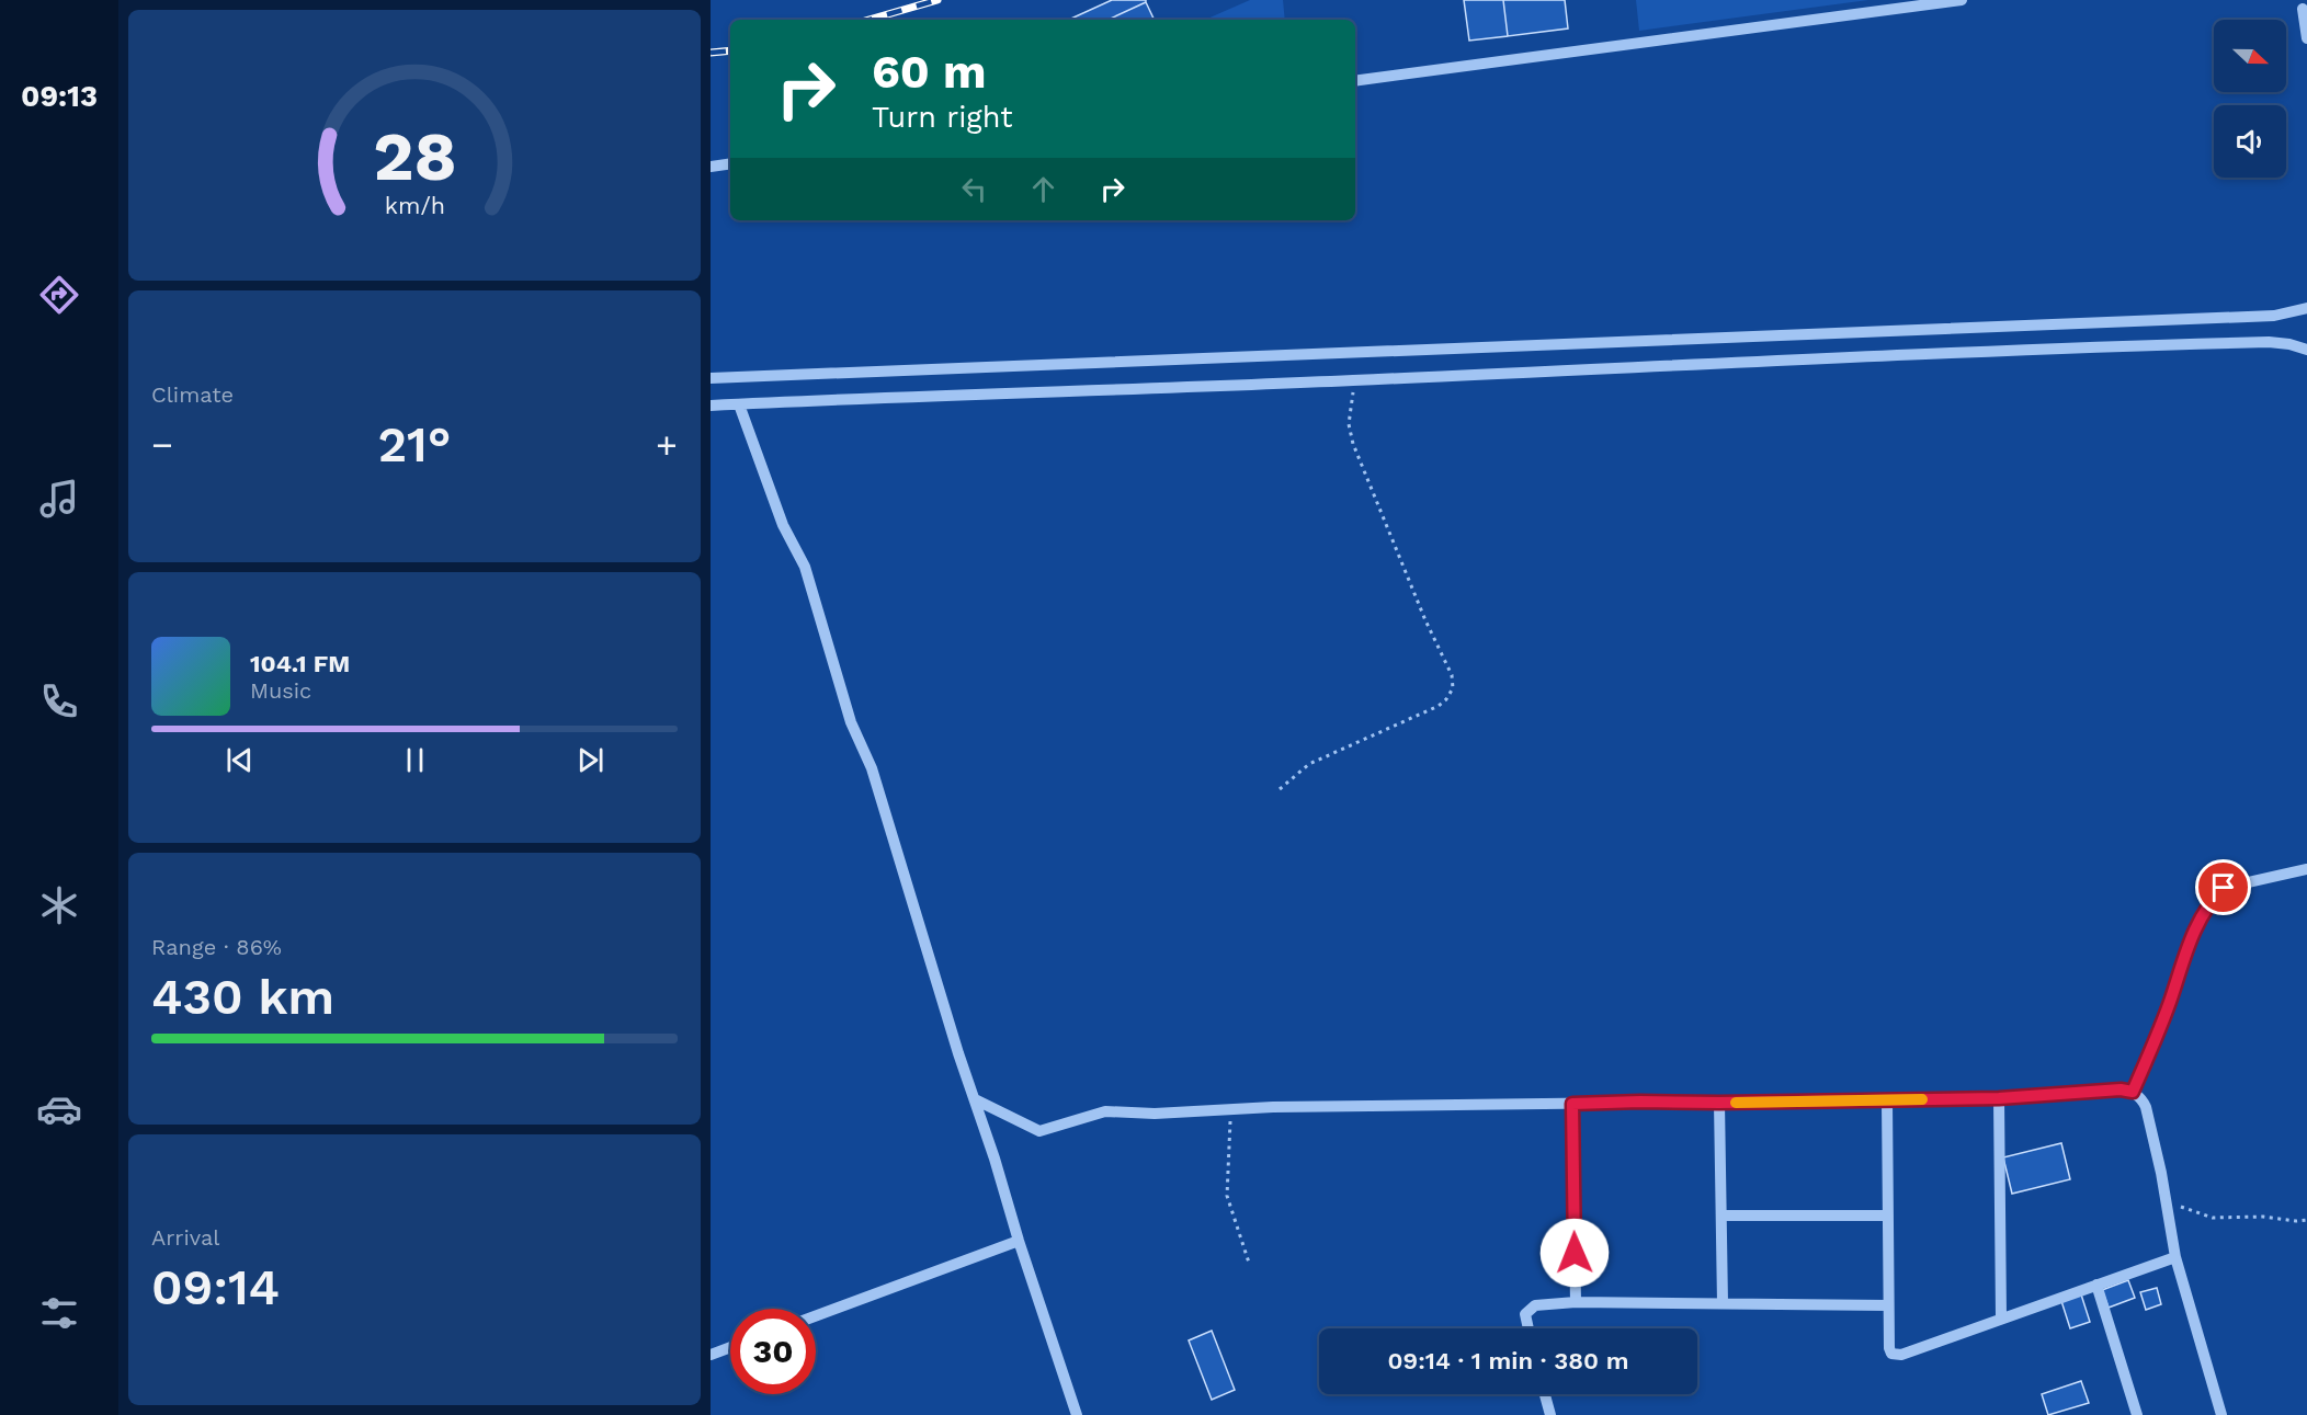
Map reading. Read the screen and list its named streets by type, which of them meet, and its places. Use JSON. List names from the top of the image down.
{
  "north": "right",
  "page": {
    "tabs": "09:13",
    "turn": ["60 m", "Turn right"],
    "tile": [
      "Climate",
      ["Range · 86%", "430 km"],
      ["Arrival", "09:14"]
    ],
    "heat": ["−", "21°", "+"],
    "song": ["104.1 FM", "Music"],
    "limit": "30",
    "trip": "09:14 · 1 min · 380 m",
    "gauge": ["28", "km/h"]
  }
}
